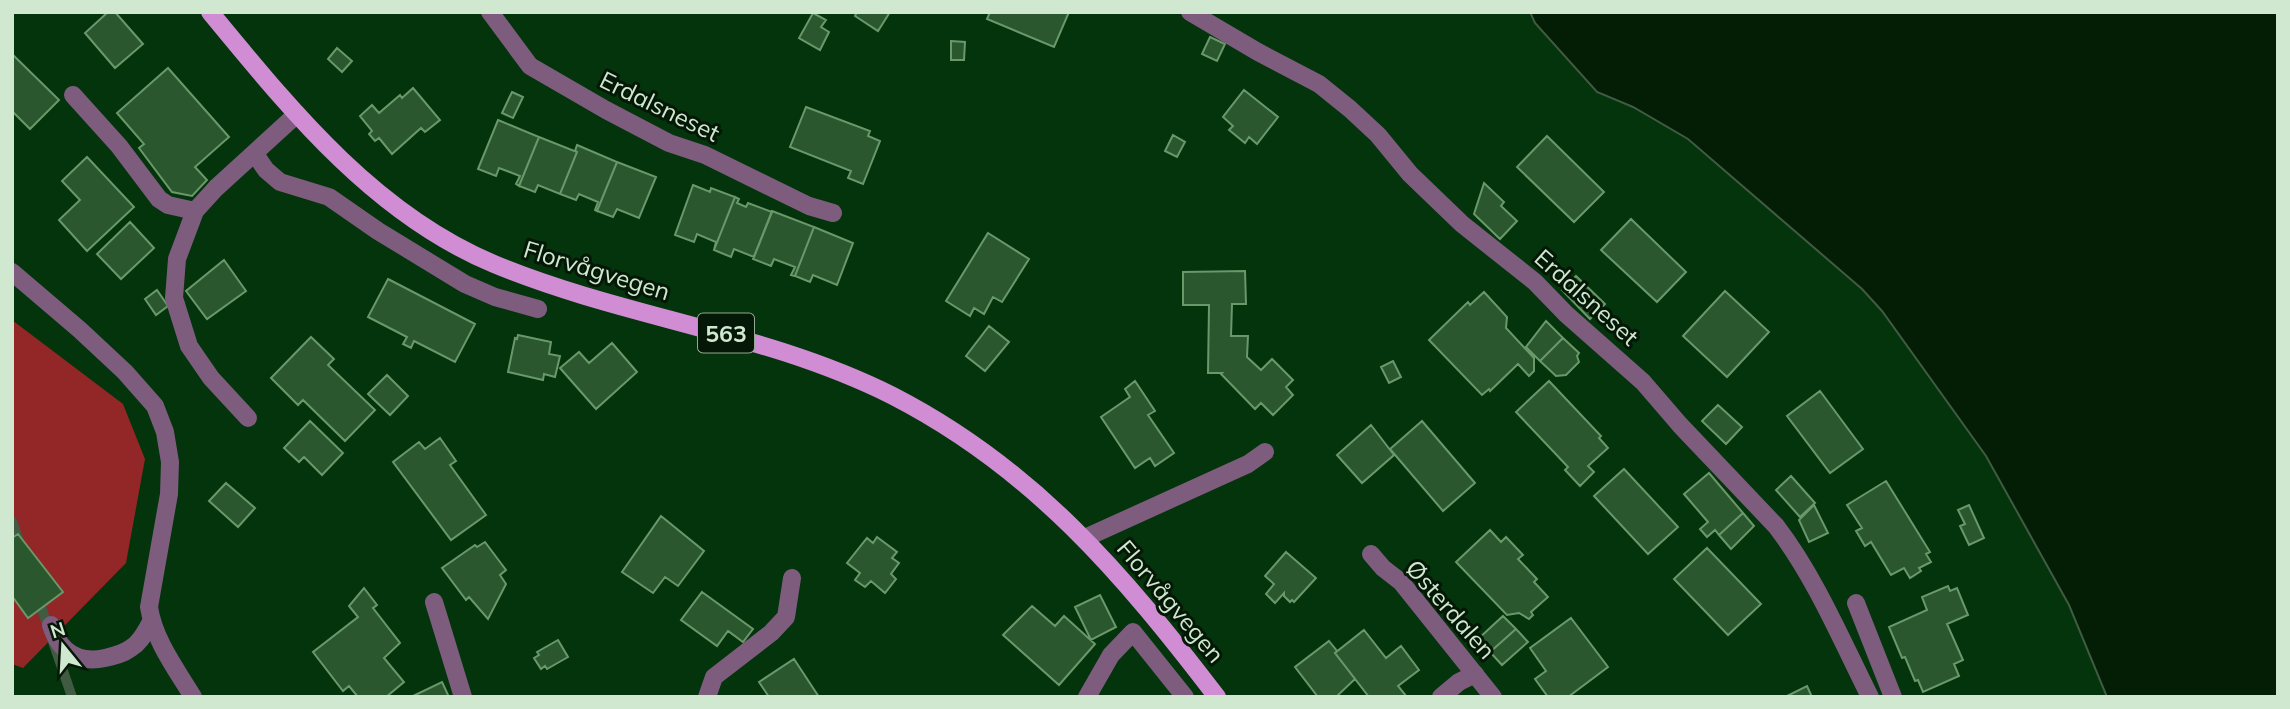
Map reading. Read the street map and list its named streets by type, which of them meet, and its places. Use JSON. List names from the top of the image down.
{
  "streets": {
    "main road": ["Florvågvegen", "563"],
    "street": ["Erdalsneset", "Østerdalen"]
  },
  "north": "top"
}
